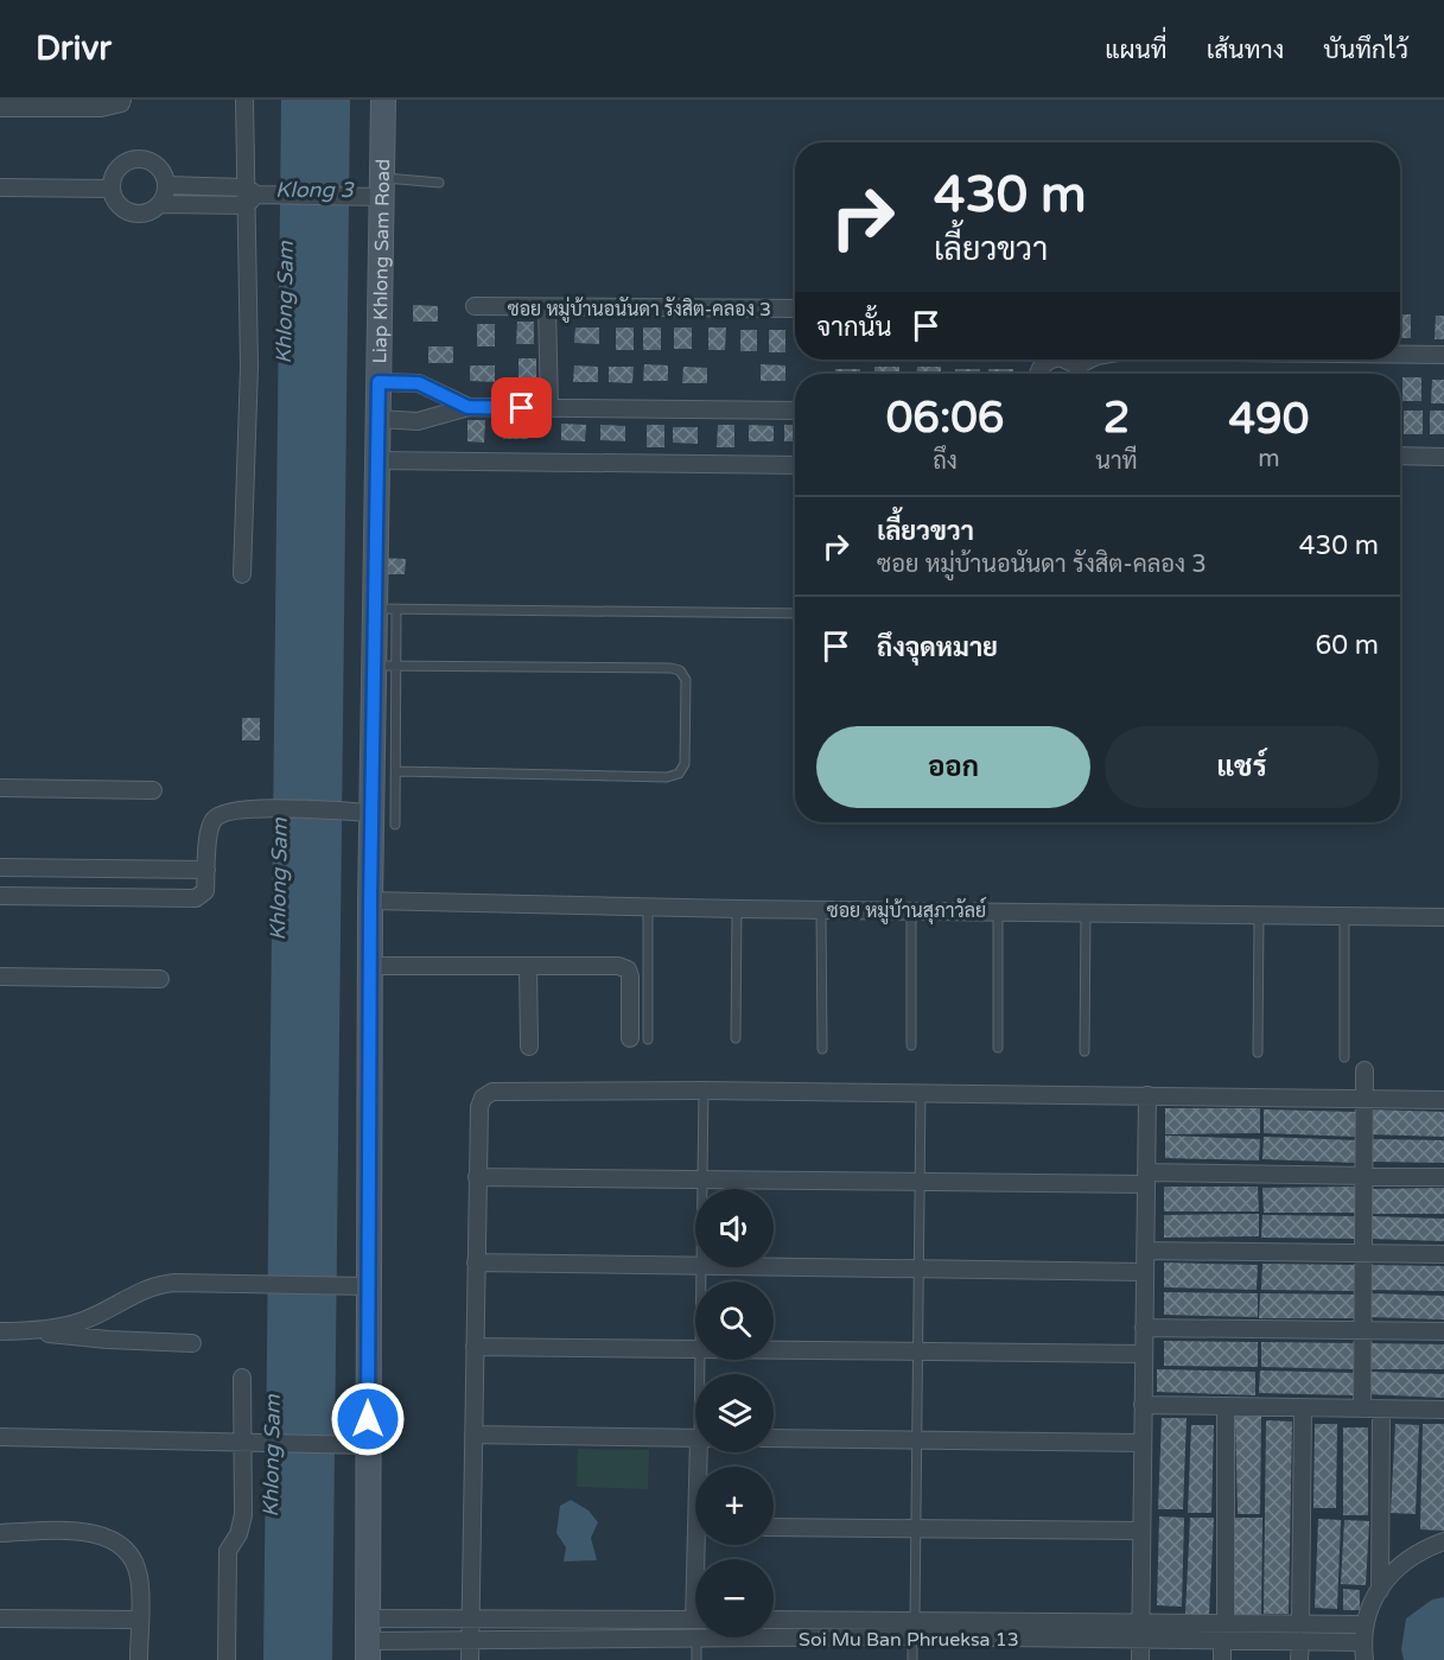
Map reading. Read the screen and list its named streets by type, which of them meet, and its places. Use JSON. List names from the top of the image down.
{
  "streets": {
    "main road": ["Liap Khlong Sam Road"],
    "street": ["ซอย หมู่บ้านอนันดา รังสิต-คลอง 3", "ซอย หมู่บ้านสุภาวัลย์", "Soi Mu Ban Phrueksa 13"]
  },
  "crossings": [
    ["Liap Khlong Sam Road", "ซอย หมู่บ้านสุภาวัลย์"],
    ["Liap Khlong Sam Road", "Soi Mu Ban Phrueksa 13"]
  ],
  "water": ["Klong 3", "Khlong Sam"],
  "page": {
    "header": "Drivr",
    "nav": ["แผนที่", "เส้นทาง", "บันทึกไว้"],
    "turn": ["430 m", "เลี้ยวขวา"],
    "then": "จากนั้น",
    "eta": [
      "06:06",
      "ถึง",
      "2",
      "นาที",
      "490",
      "m"
    ],
    "list": [
      {
        "name": "เลี้ยวขวา",
        "note": "ซอย หมู่บ้านอนันดา รังสิต-คลอง 3",
        "value": "430 m"
      },
      {
        "name": "ถึงจุดหมาย",
        "value": "60 m"
      }
    ],
    "buttons": ["ออก", "แชร์"],
    "map_buttons": ["+", "−"]
  }
}
